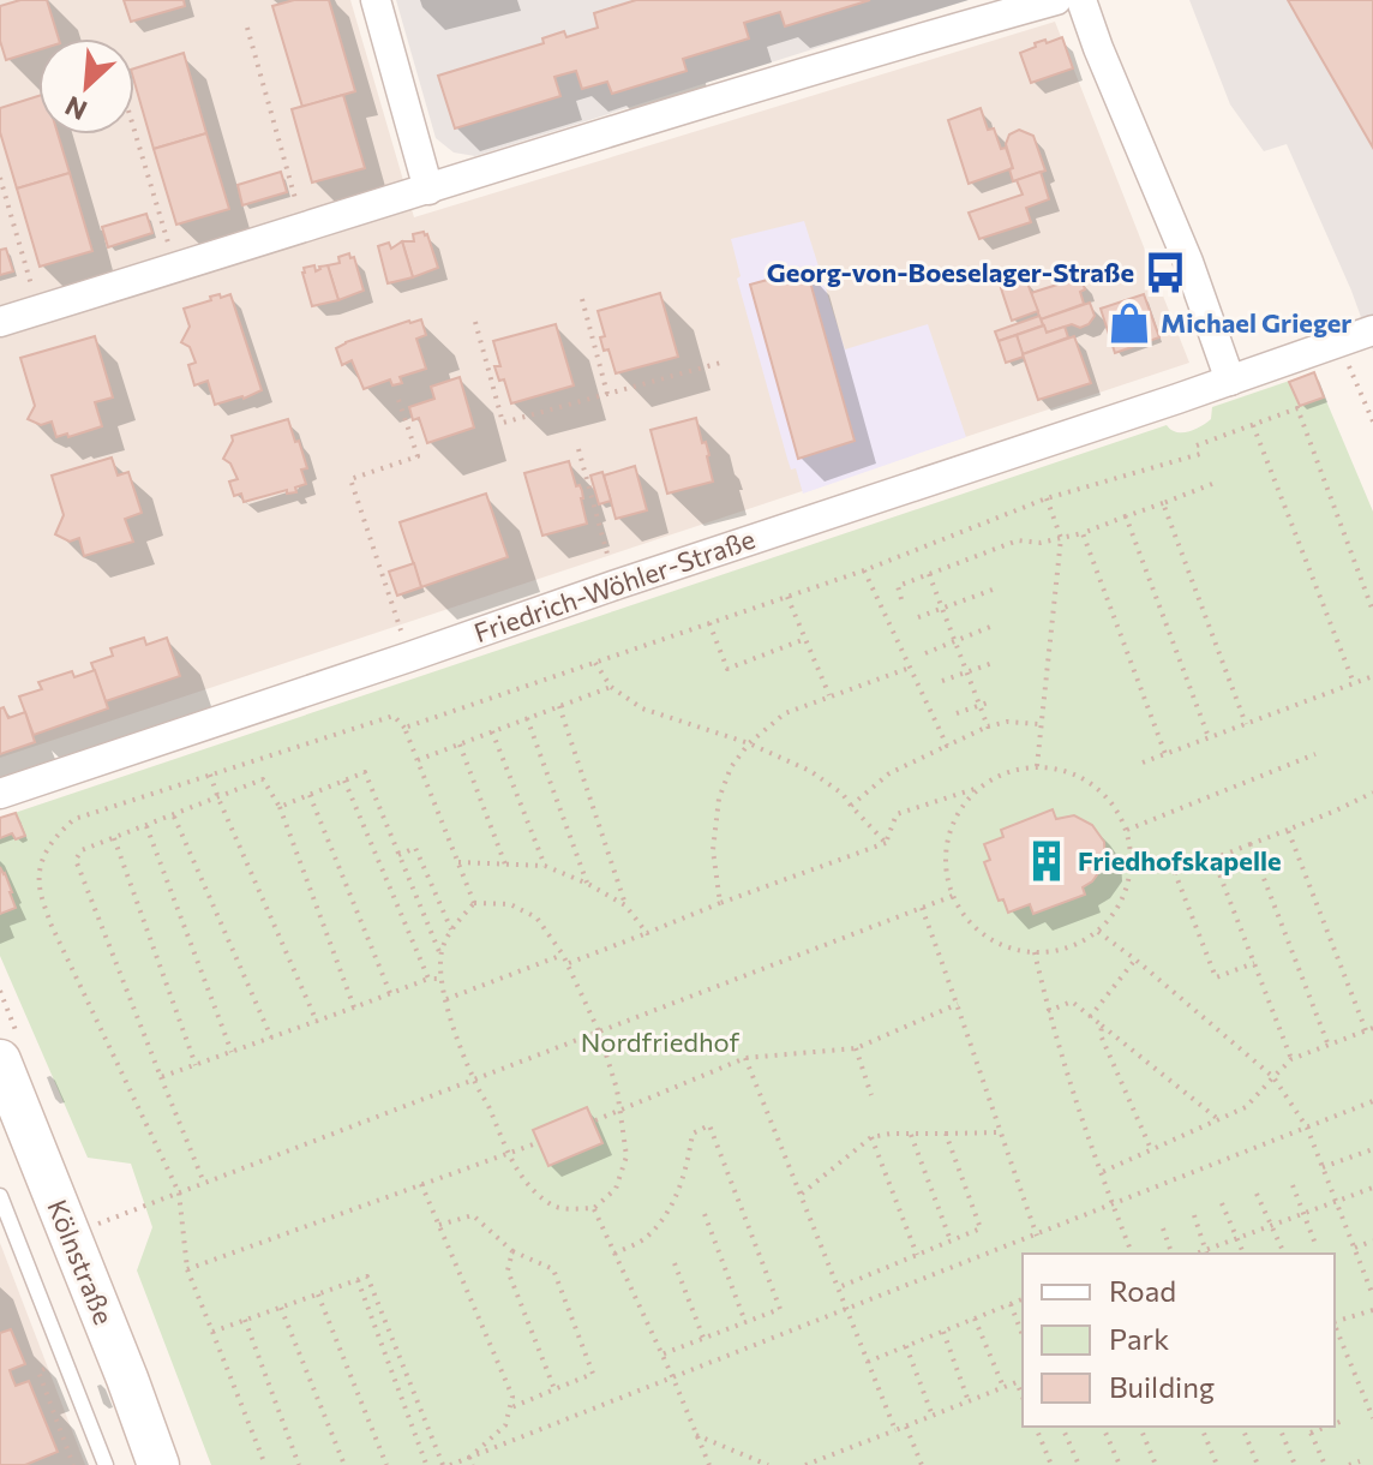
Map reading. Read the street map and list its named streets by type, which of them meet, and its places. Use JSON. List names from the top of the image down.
{
  "streets": {
    "main road": ["Kölnstraße"],
    "street": ["Friedrich-Wöhler-Straße"]
  },
  "parks": ["Nordfriedhof"],
  "places": {
    "bus stop": ["Georg-von-Boeselager-Straße"],
    "shop": ["Michael Grieger"],
    "building": ["Friedhofskapelle"]
  },
  "legend": ["Road", "Park", "Building"],
  "north": "bottom left"
}
